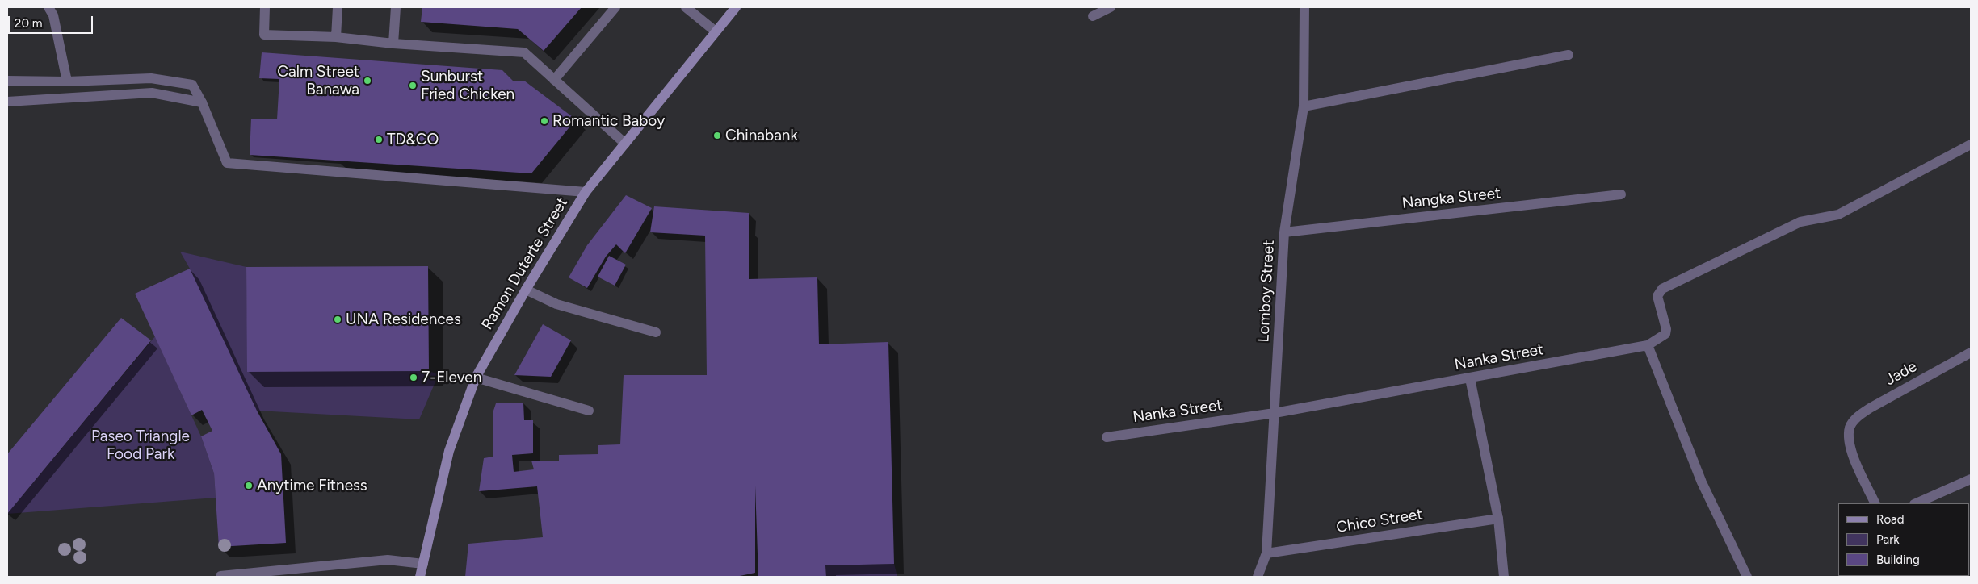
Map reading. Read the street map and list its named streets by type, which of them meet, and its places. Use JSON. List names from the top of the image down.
{
  "streets": {
    "main road": ["Ramon Duterte Street"],
    "street": [
      "Nangka Street",
      "Lomboy Street",
      "Nanka Street",
      "Jade",
      "Chico Street"
    ]
  },
  "crossings": [
    ["Nangka Street", "Lomboy Street"],
    ["Lomboy Street", "Nanka Street"],
    ["Lomboy Street", "Chico Street"]
  ],
  "parks": ["Paseo Triangle Food Park"],
  "places": [
    "Calm Street Banawa",
    "Sunburst Fried Chicken",
    "Romantic Baboy",
    "Chinabank",
    "TD&CO",
    "UNA Residences",
    "7-Eleven",
    "Anytime Fitness"
  ],
  "legend": ["Road", "Park", "Building"],
  "scale_bar": "20 m"
}
